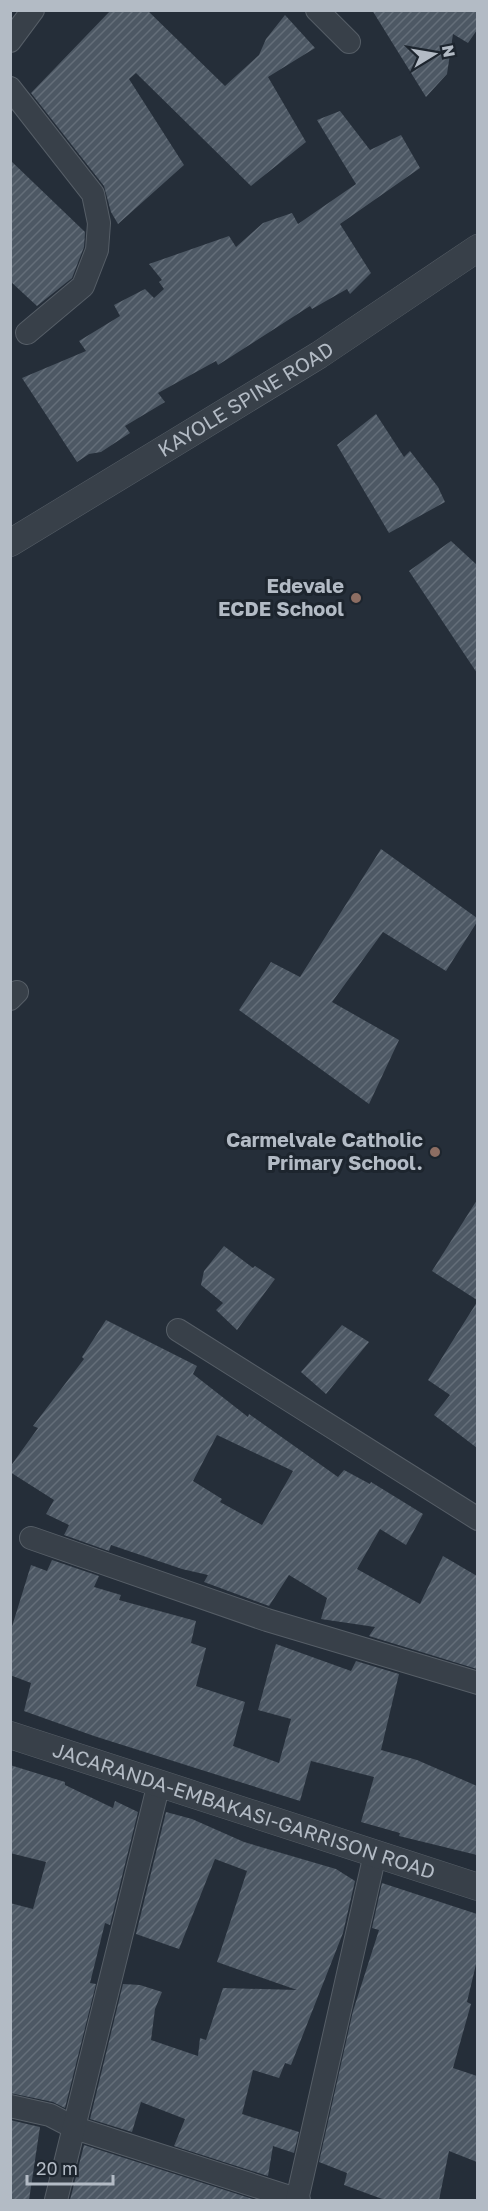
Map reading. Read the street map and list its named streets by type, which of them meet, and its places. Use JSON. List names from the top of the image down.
{
  "streets": {
    "street": ["KAYOLE SPINE ROAD", "JACARANDA-EMBAKASI-GARRISON ROAD"]
  },
  "places": ["Edevale ECDE School", "Carmelvale Catholic Primary School."],
  "scale_bar": "20 m",
  "north": "right"
}
